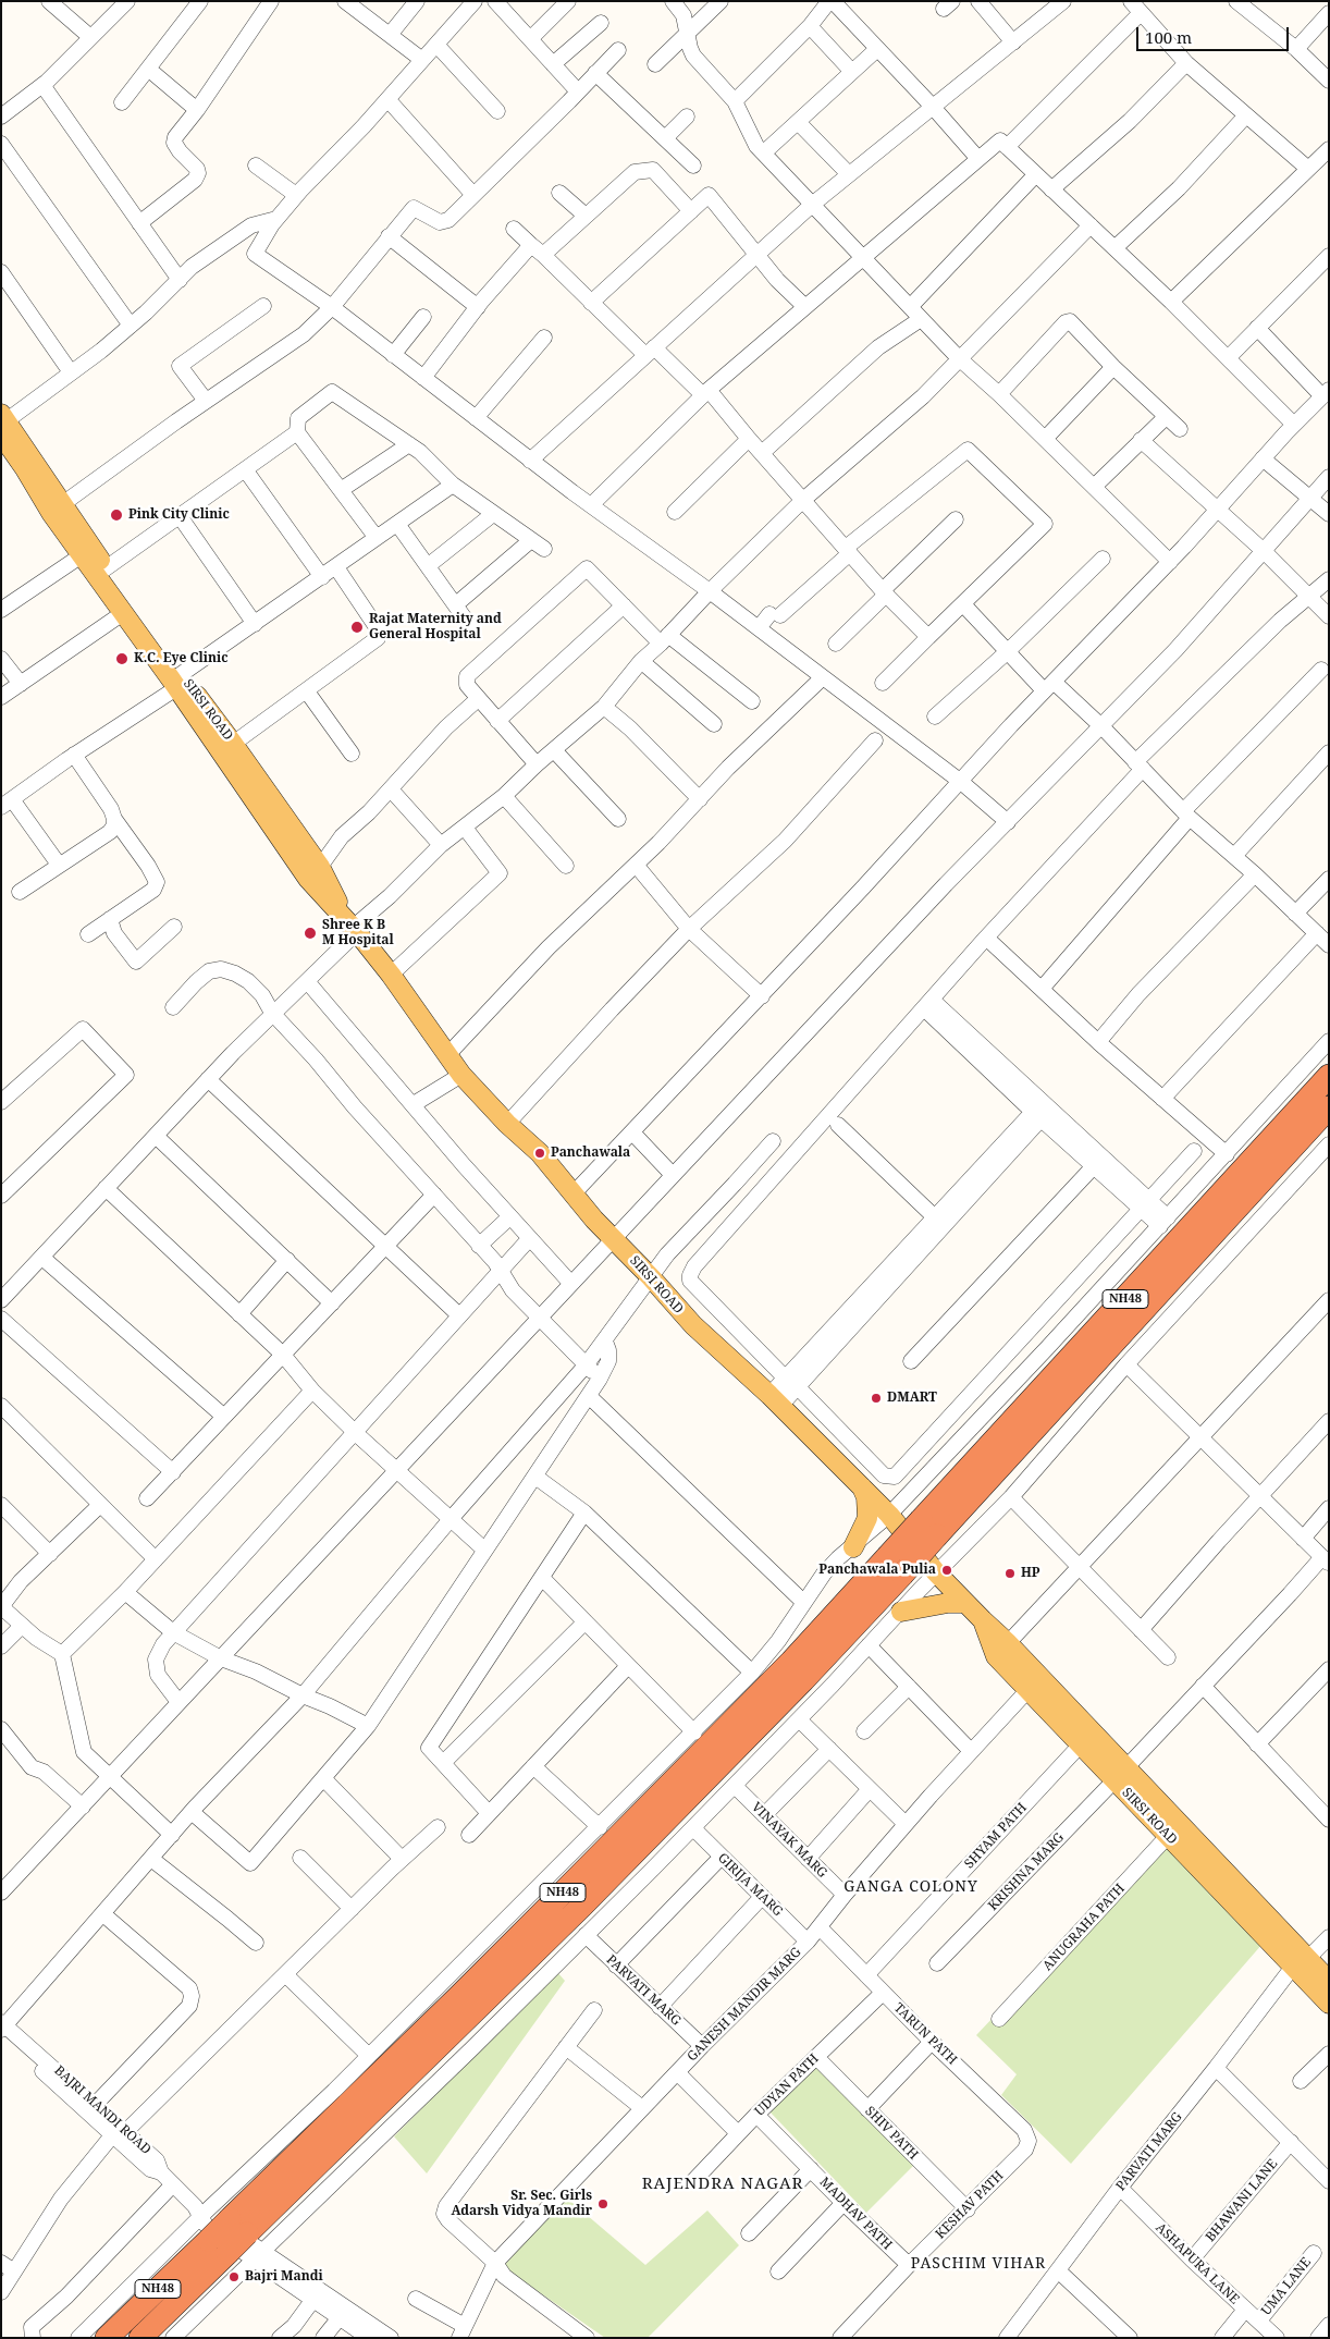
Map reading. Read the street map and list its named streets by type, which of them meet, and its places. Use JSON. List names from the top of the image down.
{
  "streets": {
    "highway": ["NH48"],
    "main road": ["SIRSI ROAD"],
    "street": [
      "SHYAM PATH",
      "VINAYAK MARG",
      "KRISHNA MARG",
      "GIRIJA MARG",
      "ANUGRAHA PATH",
      "PARVATI MARG",
      "GANESH MANDIR MARG",
      "TARUN PATH",
      "UDYAN PATH",
      "BAJRI MANDI ROAD",
      "SHIV PATH",
      "BHAWANI LANE",
      "KESHAV PATH",
      "MADHAV PATH",
      "ASHAPURA LANE",
      "UMA LANE"
    ]
  },
  "crossings": [
    ["SIRSI ROAD", "SHYAM PATH"],
    ["SIRSI ROAD", "KRISHNA MARG"],
    ["SIRSI ROAD", "ANUGRAHA PATH"],
    ["SIRSI ROAD", "PARVATI MARG"],
    ["SIRSI ROAD", "GANESH MANDIR MARG"],
    ["SHYAM PATH", "TARUN PATH"],
    ["VINAYAK MARG", "GANESH MANDIR MARG"],
    ["GIRIJA MARG", "GANESH MANDIR MARG"],
    ["PARVATI MARG", "GANESH MANDIR MARG"],
    ["PARVATI MARG", "ASHAPURA LANE"],
    ["GANESH MANDIR MARG", "TARUN PATH"],
    ["TARUN PATH", "UDYAN PATH"],
    ["TARUN PATH", "KESHAV PATH"],
    ["UDYAN PATH", "SHIV PATH"],
    ["UDYAN PATH", "MADHAV PATH"],
    ["SHIV PATH", "KESHAV PATH"],
    ["BHAWANI LANE", "ASHAPURA LANE"],
    ["KESHAV PATH", "MADHAV PATH"],
    ["ASHAPURA LANE", "UMA LANE"]
  ],
  "districts": ["GANGA COLONY", "RAJENDRA NAGAR", "PASCHIM VIHAR"],
  "places": [
    "Pink City Clinic",
    "Rajat Maternity and General Hospital",
    "K.C. Eye Clinic",
    "Shree K B M Hospital",
    "Panchawala",
    "DMART",
    "Panchawala Pulia",
    "HP",
    "Sr. Sec. Girls Adarsh Vidya Mandir",
    "Bajri Mandi"
  ],
  "scale_bar": "100 m"
}
